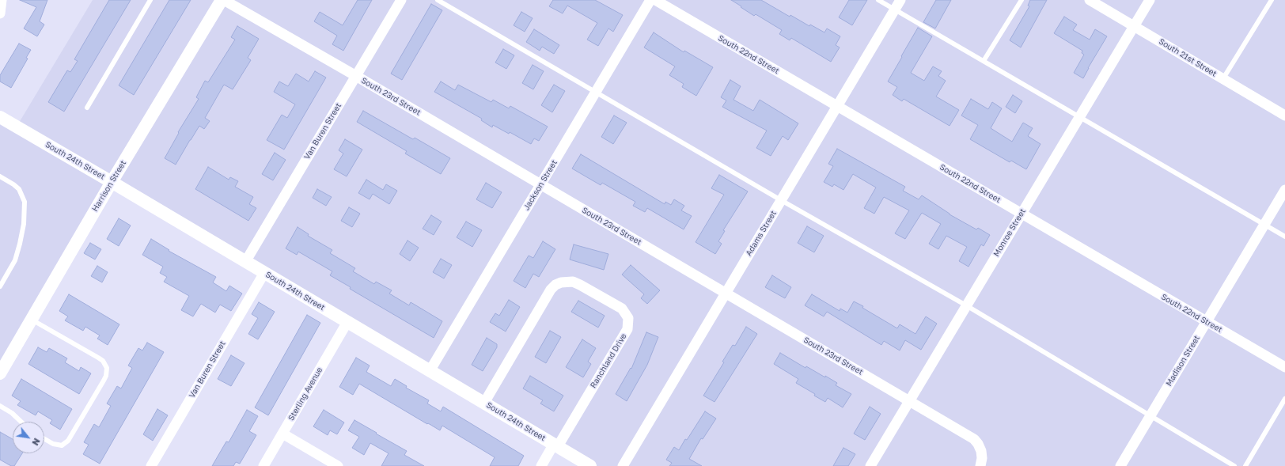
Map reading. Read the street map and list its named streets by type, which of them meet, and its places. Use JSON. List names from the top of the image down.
{
  "streets": {
    "street": [
      "South 22nd Street",
      "South 21st Street",
      "South 23rd Street",
      "Van Buren Street",
      "South 24th Street",
      "Jackson Street",
      "Harrison Street",
      "Monroe Street",
      "Adams Street",
      "Ranchland Drive",
      "Madison Street",
      "Sterling Avenue"
    ]
  },
  "crossings": [
    ["South 22nd Street", "Monroe Street"],
    ["South 22nd Street", "Adams Street"],
    ["South 22nd Street", "Madison Street"],
    ["South 21st Street", "Monroe Street"],
    ["South 23rd Street", "Van Buren Street"],
    ["South 23rd Street", "Jackson Street"],
    ["South 23rd Street", "Monroe Street"],
    ["South 23rd Street", "Adams Street"],
    ["Van Buren Street", "South 24th Street"],
    ["South 24th Street", "Jackson Street"],
    ["South 24th Street", "Harrison Street"],
    ["South 24th Street", "Ranchland Drive"],
    ["South 24th Street", "Sterling Avenue"]
  ],
  "north": "bottom right"
}
